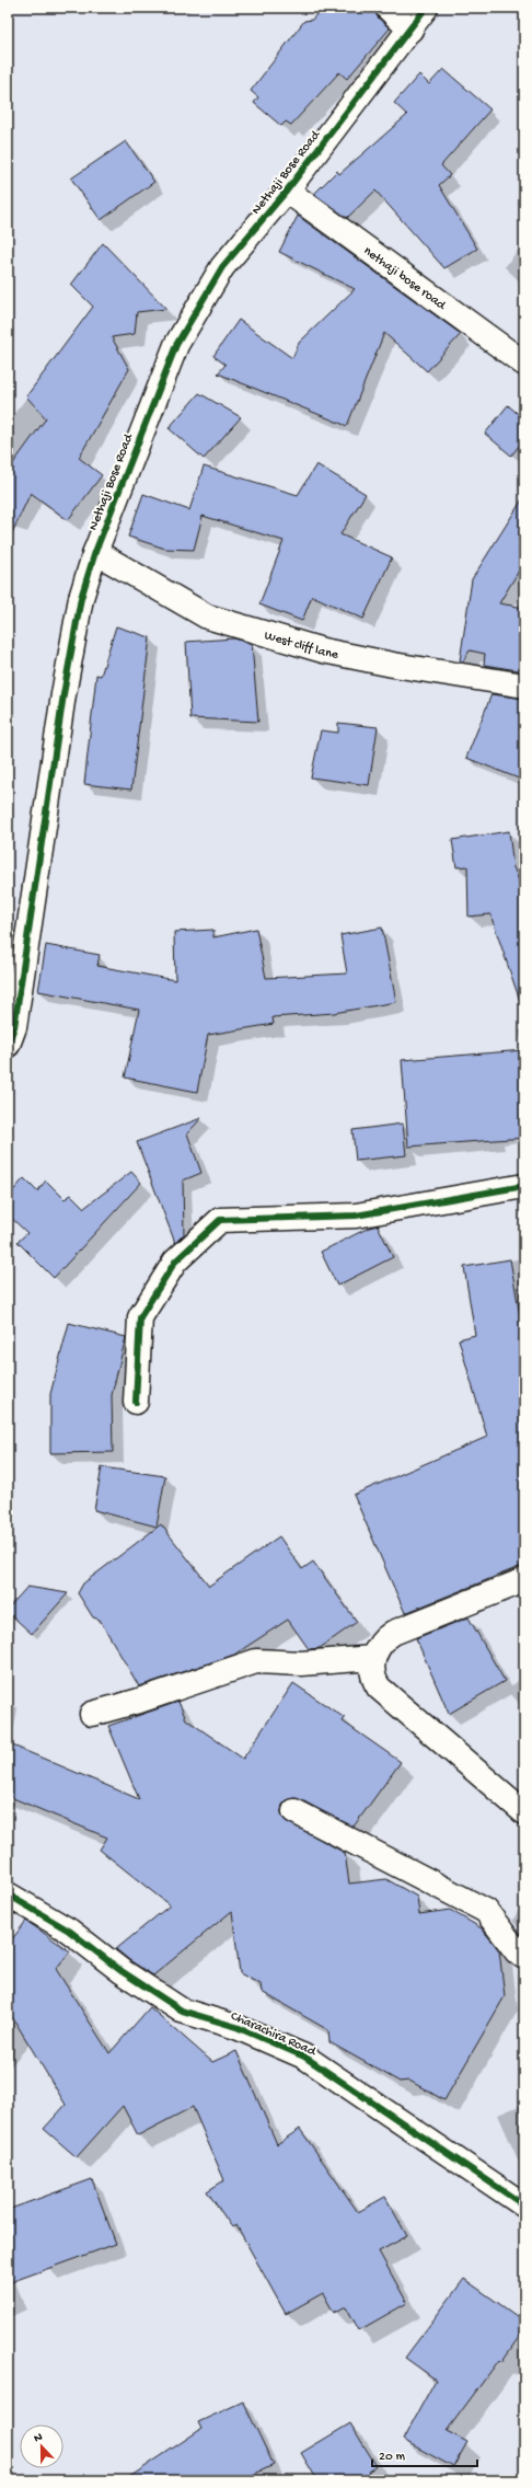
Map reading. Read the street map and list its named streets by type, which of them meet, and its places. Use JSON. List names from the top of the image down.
{
  "streets": {
    "street": [
      "Nethaji Bose Road",
      "nethaji bose road",
      "West cliff lane",
      "Charachira Road"
    ]
  },
  "crossings": [
    ["Nethaji Bose Road", "nethaji bose road"],
    ["Nethaji Bose Road", "West cliff lane"]
  ],
  "scale_bar": "20 m",
  "north": "top"
}
